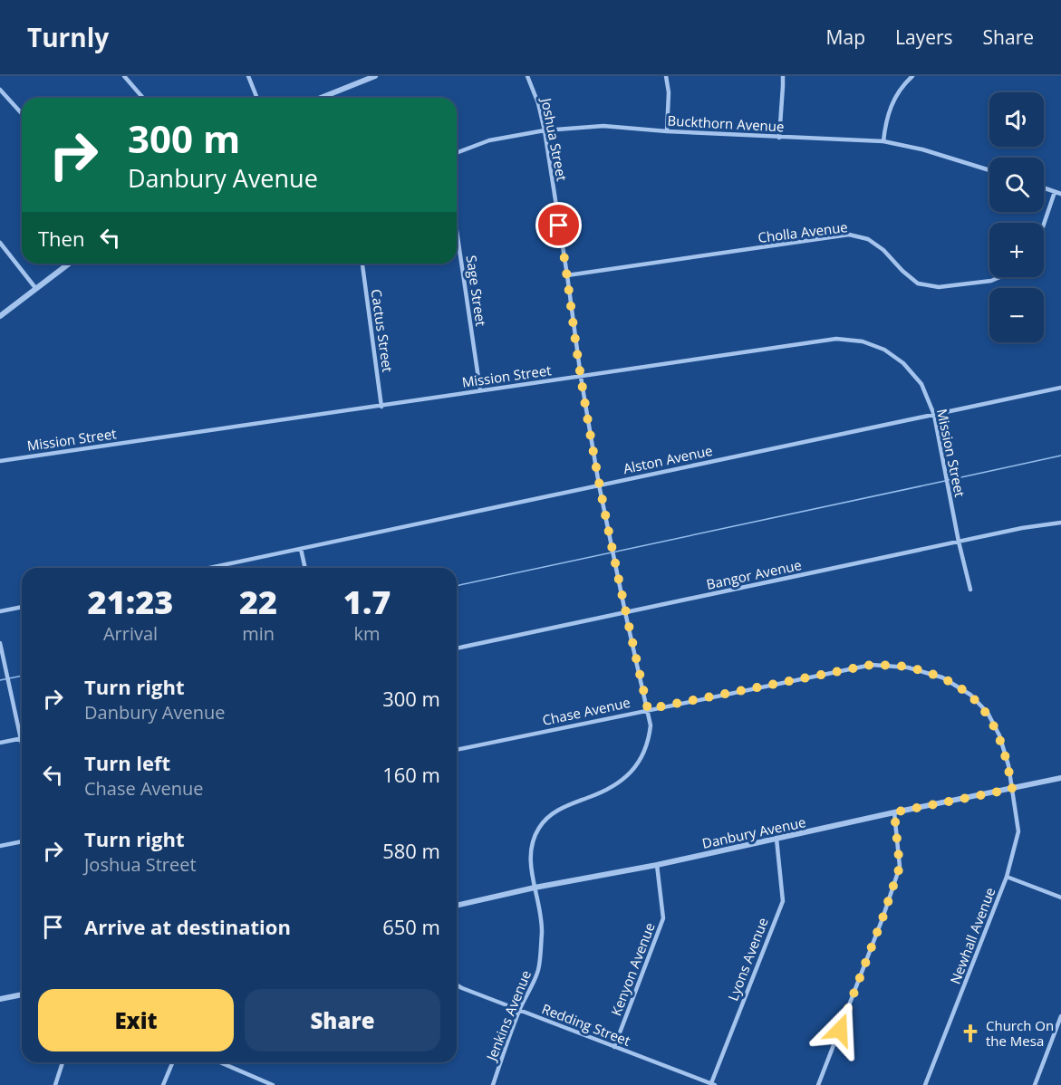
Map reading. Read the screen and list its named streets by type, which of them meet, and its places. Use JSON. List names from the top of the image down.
{
  "streets": {
    "street": [
      "Buckthorn Avenue",
      "Joshua Street",
      "Cholla Avenue",
      "Sage Street",
      "Cactus Street",
      "Mission Street",
      "Alston Avenue",
      "Bangor Avenue",
      "Chase Avenue",
      "Danbury Avenue",
      "Newhall Avenue",
      "Lyons Avenue",
      "Kenyon Avenue",
      "Jenkins Avenue",
      "Redding Street"
    ]
  },
  "crossings": [
    ["Buckthorn Avenue", "Joshua Street"],
    ["Joshua Street", "Cholla Avenue"],
    ["Joshua Street", "Mission Street"],
    ["Joshua Street", "Alston Avenue"],
    ["Joshua Street", "Bangor Avenue"],
    ["Joshua Street", "Chase Avenue"],
    ["Joshua Street", "Danbury Avenue"],
    ["Joshua Street", "Jenkins Avenue"],
    ["Sage Street", "Mission Street"],
    ["Cactus Street", "Mission Street"],
    ["Mission Street", "Alston Avenue"],
    ["Mission Street", "Bangor Avenue"],
    ["Chase Avenue", "Danbury Avenue"],
    ["Chase Avenue", "Newhall Avenue"],
    ["Danbury Avenue", "Newhall Avenue"],
    ["Danbury Avenue", "Lyons Avenue"],
    ["Danbury Avenue", "Kenyon Avenue"],
    ["Danbury Avenue", "Jenkins Avenue"],
    ["Lyons Avenue", "Redding Street"],
    ["Kenyon Avenue", "Redding Street"],
    ["Jenkins Avenue", "Redding Street"]
  ],
  "places": {
    "church": ["Church On the Mesa"]
  },
  "page": {
    "header": "Turnly",
    "nav": ["Map", "Layers", "Share"],
    "map_buttons": ["+", "−"],
    "turn": ["300 m", "Danbury Avenue"],
    "then": "Then",
    "eta": [
      "21:23",
      "Arrival",
      "22",
      "min",
      "1.7",
      "km"
    ],
    "list": [
      {
        "name": "Turn right",
        "note": "Danbury Avenue",
        "value": "300 m"
      },
      {
        "name": "Turn left",
        "note": "Chase Avenue",
        "value": "160 m"
      },
      {
        "name": "Turn right",
        "note": "Joshua Street",
        "value": "580 m"
      },
      {
        "name": "Arrive at destination",
        "value": "650 m"
      }
    ],
    "buttons": ["Exit", "Share"]
  }
}
